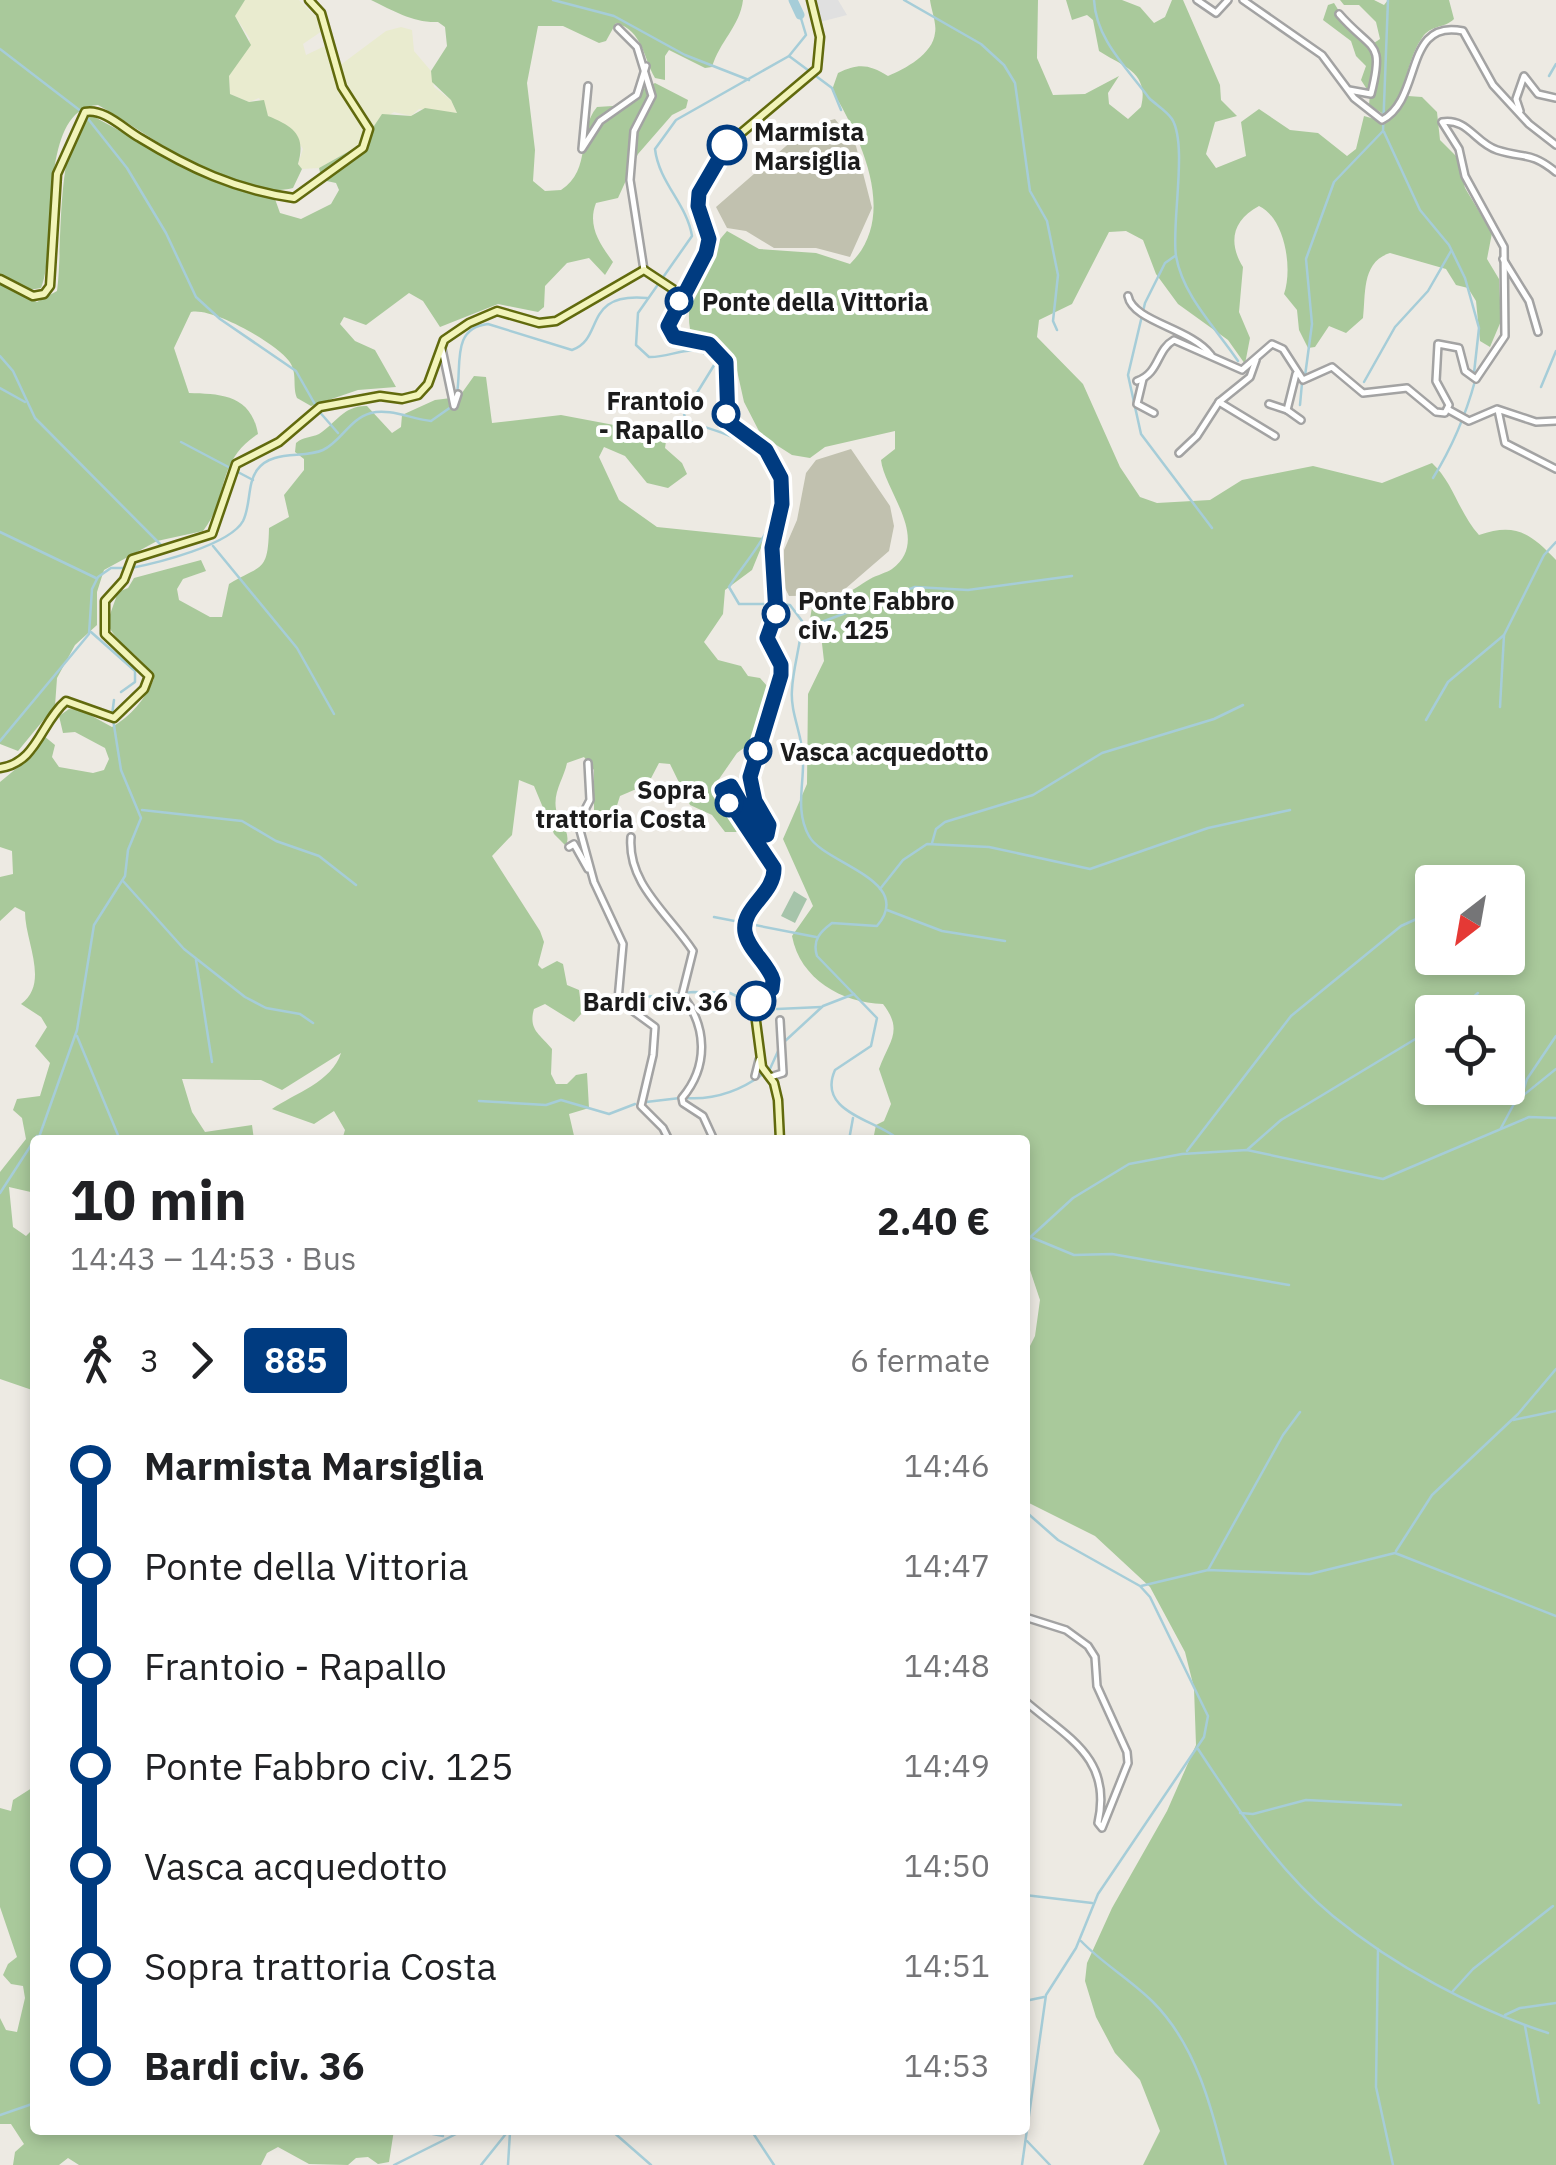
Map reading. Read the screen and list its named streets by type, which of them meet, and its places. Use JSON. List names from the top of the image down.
{
  "places": [
    "Marmista Marsiglia",
    "Ponte della Vittoria",
    "Frantoio - Rapallo",
    "Ponte Fabbro civ. 125",
    "Vasca acquedotto",
    "Sopra trattoria Costa",
    "Bardi civ. 36"
  ],
  "lines": ["bus line 885"],
  "north": "bottom left",
  "page": {
    "heading": ["10 min", "14:43 – 14:53 · Bus", "2.40 €"],
    "legs": ["3", "885", "6 fermate"],
    "list": [
      {
        "name": "Marmista Marsiglia",
        "value": "14:46"
      },
      {
        "name": "Ponte della Vittoria",
        "value": "14:47"
      },
      {
        "name": "Frantoio - Rapallo",
        "value": "14:48"
      },
      {
        "name": "Ponte Fabbro civ. 125",
        "value": "14:49"
      },
      {
        "name": "Vasca acquedotto",
        "value": "14:50"
      },
      {
        "name": "Sopra trattoria Costa",
        "value": "14:51"
      },
      {
        "name": "Bardi civ. 36",
        "value": "14:53"
      }
    ]
  }
}
